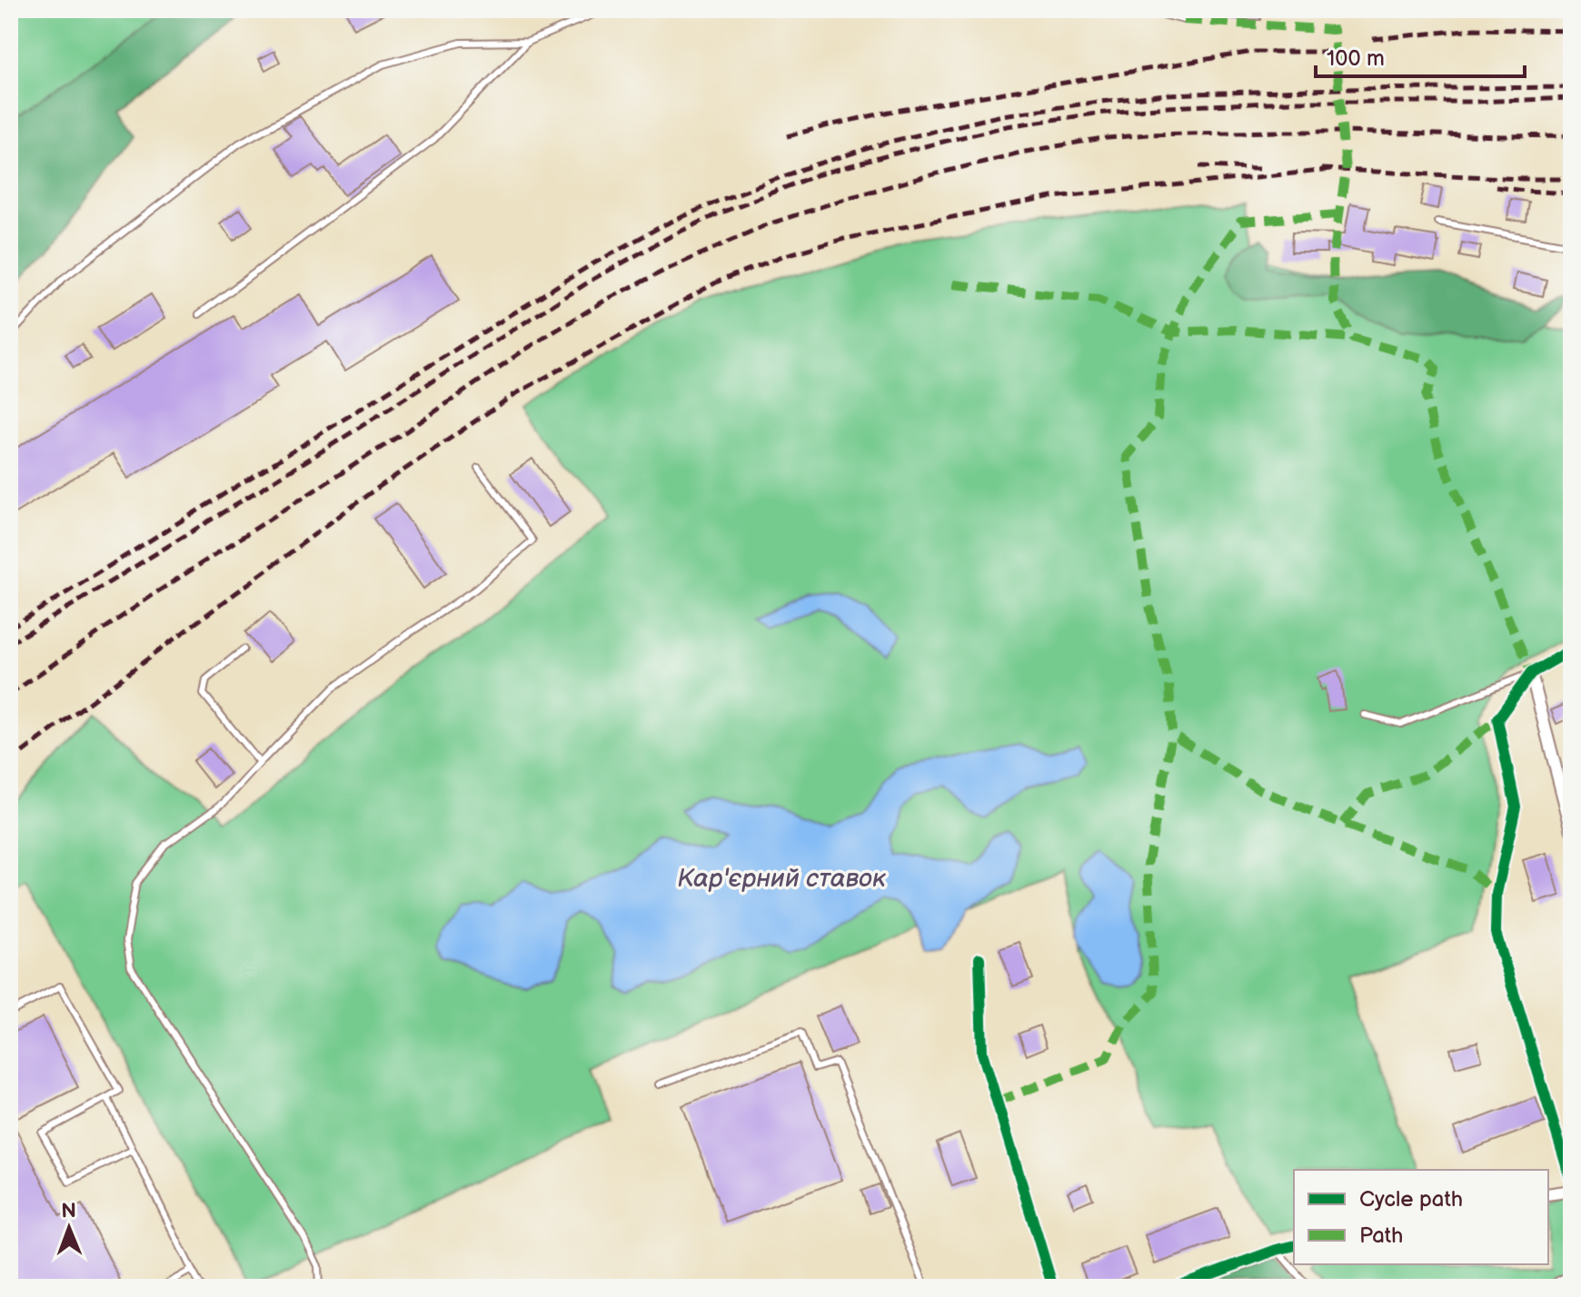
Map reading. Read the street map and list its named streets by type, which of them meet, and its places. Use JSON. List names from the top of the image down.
{
  "water": ["Кар'єрний ставок"],
  "legend": ["Cycle path", "Path"],
  "scale_bar": "100 m",
  "north": "top"
}
